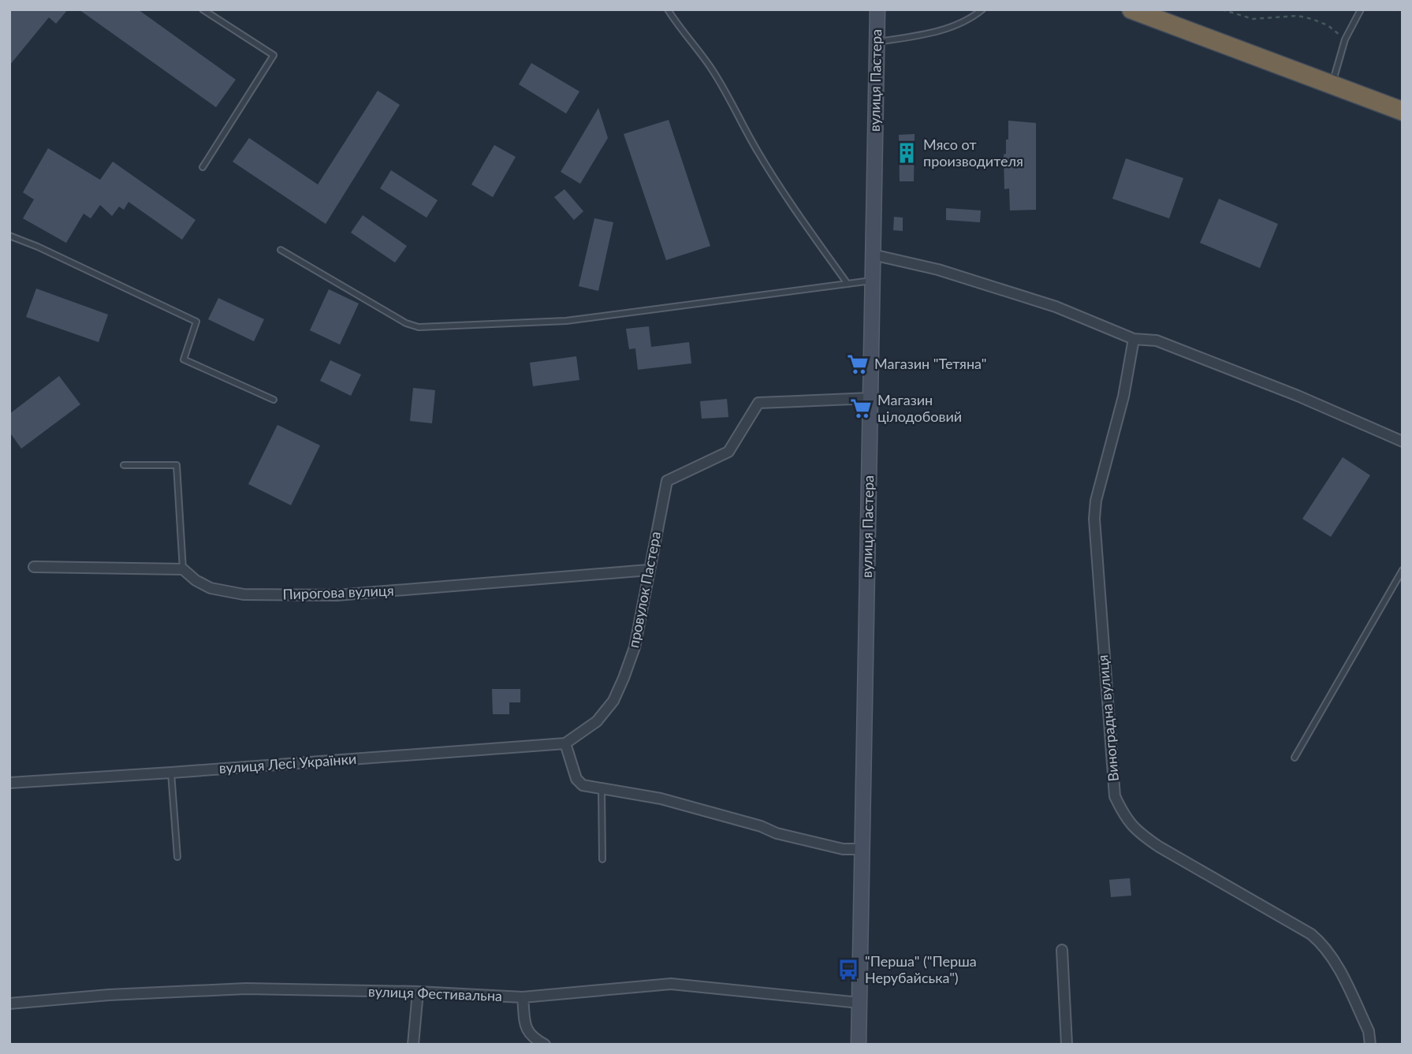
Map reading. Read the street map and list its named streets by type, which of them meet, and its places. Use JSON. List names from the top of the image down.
{
  "streets": {
    "street": [
      "вулиця Пастера",
      "провулок Пастера",
      "Пирогова вулиця",
      "Виноградна вулиця",
      "вулиця Лесі Українки",
      "вулиця Фестивальна"
    ]
  },
  "crossings": [
    ["вулиця Пастера", "провулок Пастера"],
    ["вулиця Пастера", "вулиця Фестивальна"],
    ["провулок Пастера", "Пирогова вулиця"],
    ["провулок Пастера", "вулиця Лесі Українки"]
  ],
  "places": {
    "building": ["Мясо от производителя"],
    "supermarket": ["Магазин \"Тетяна\"", "Магазин цілодобовий"],
    "bus stop": ["\"Перша\" (\"Перша Нерубайська\")"]
  }
}
